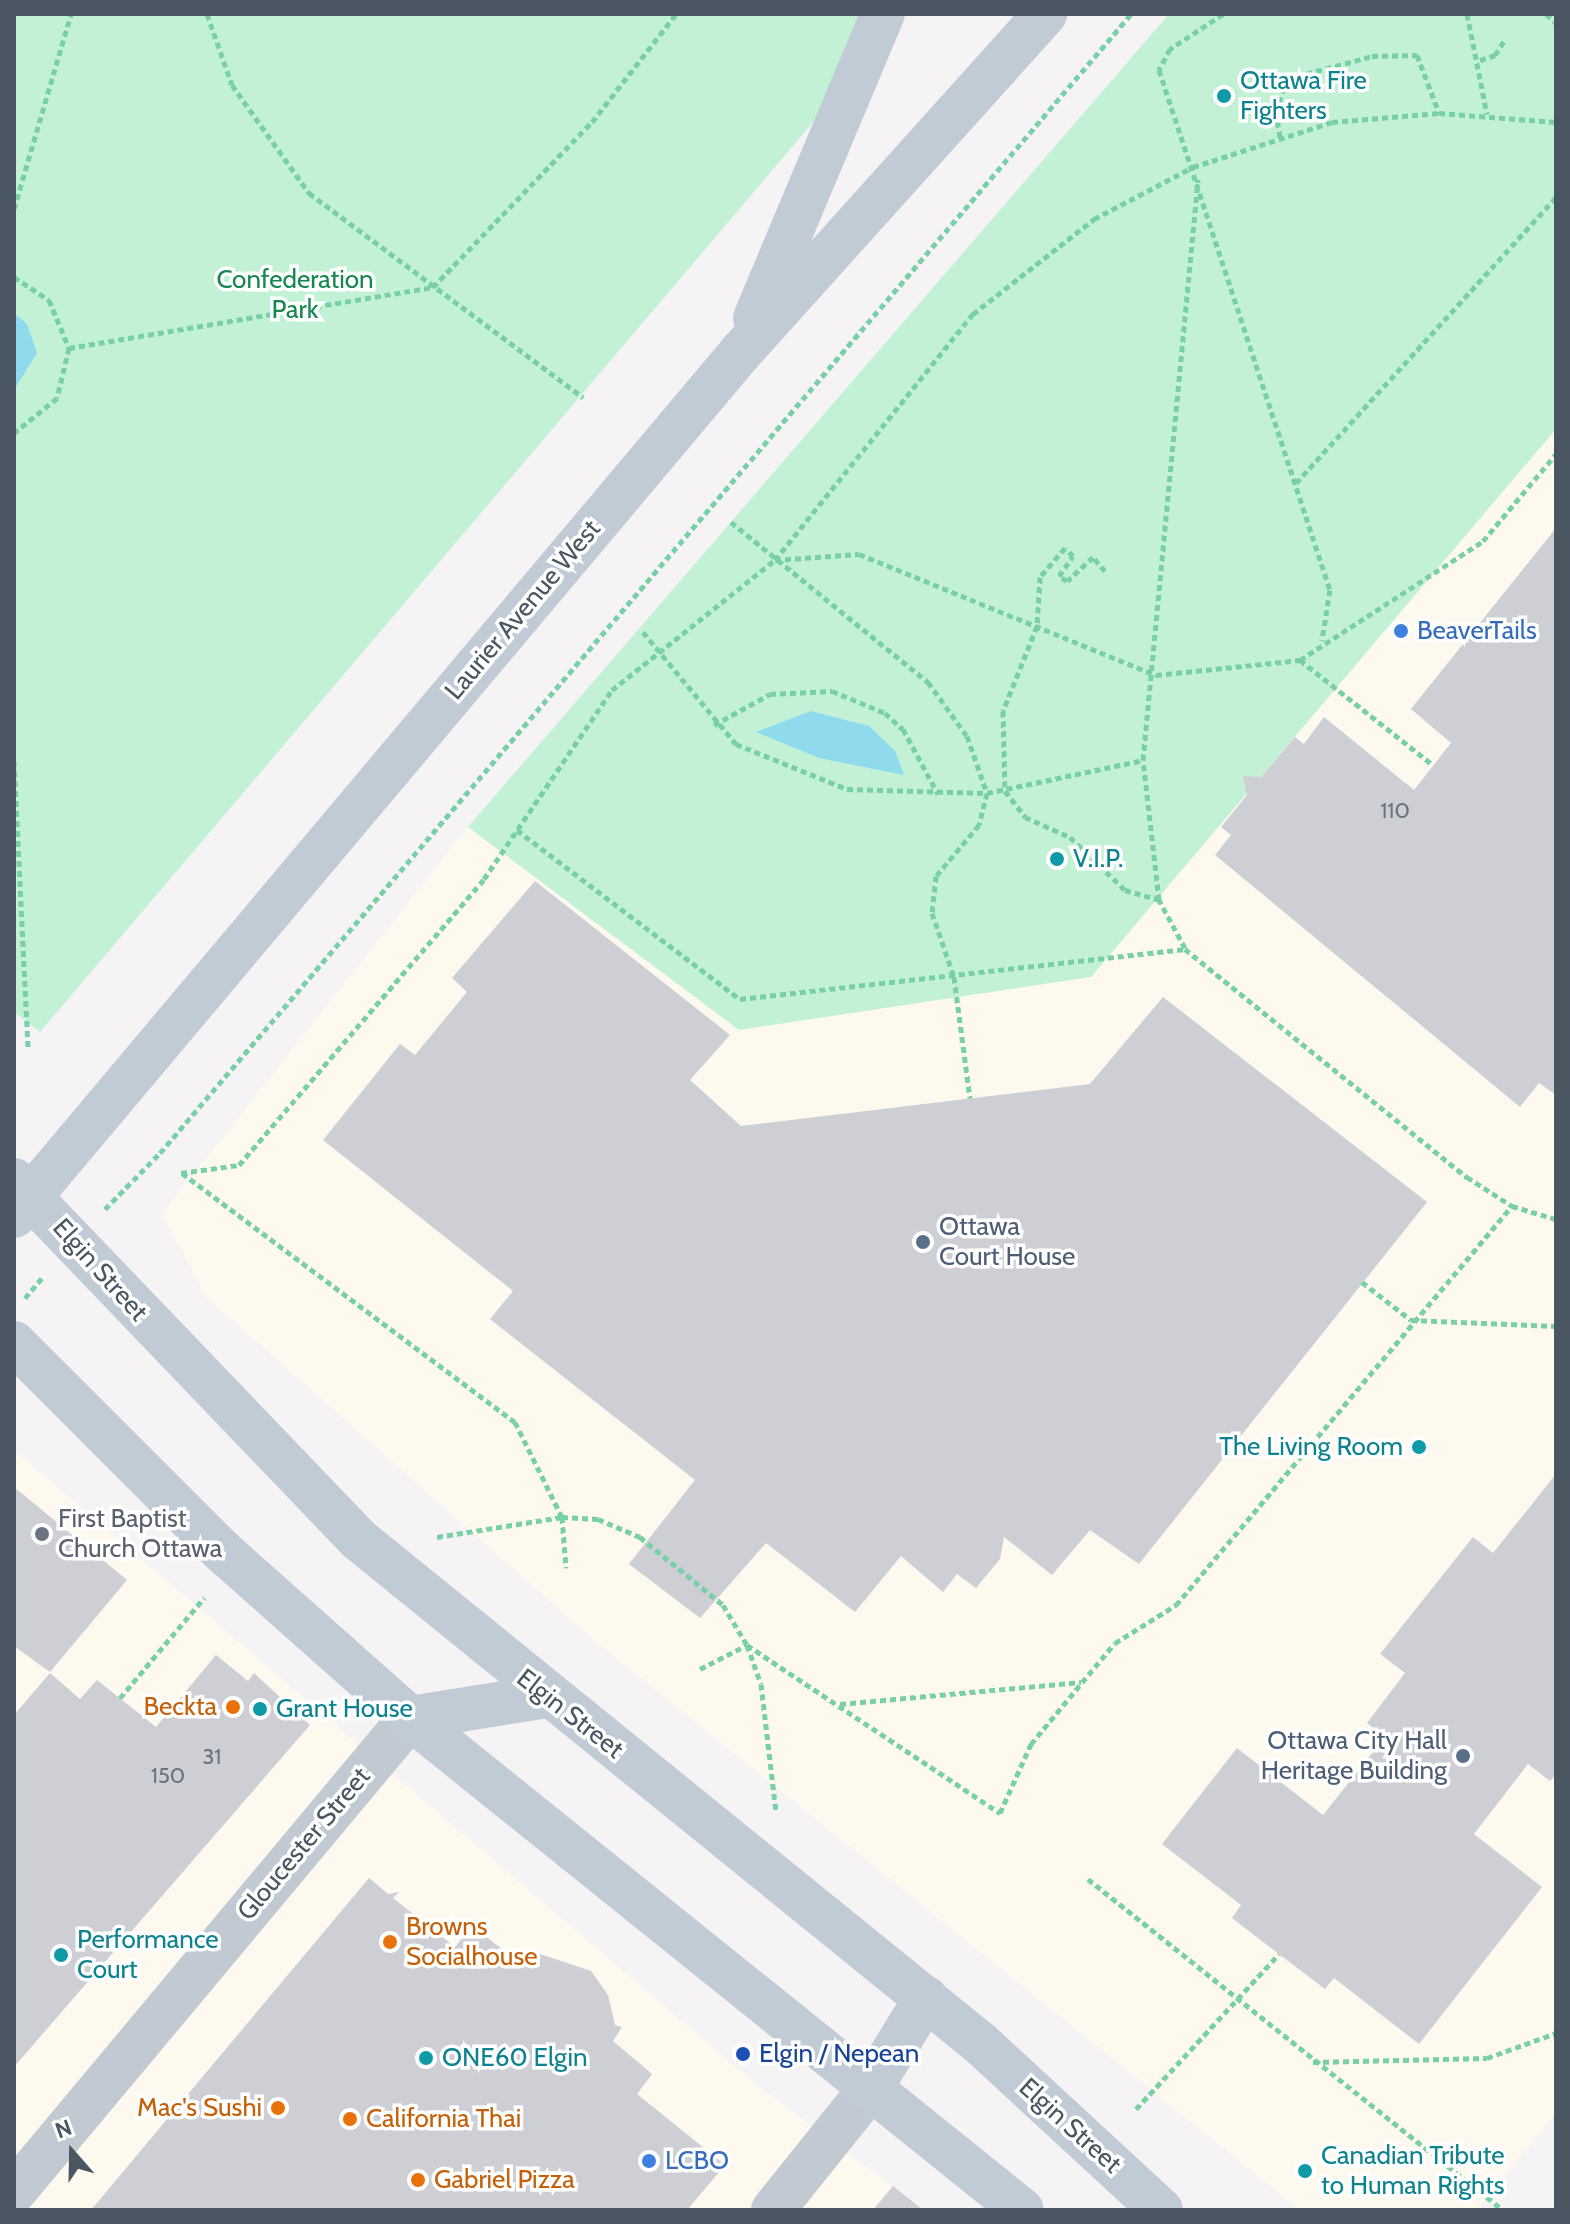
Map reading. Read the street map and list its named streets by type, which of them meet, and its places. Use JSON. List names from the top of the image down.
{
  "streets": {
    "main road": ["Laurier Avenue West", "Elgin Street"],
    "street": ["Gloucester Street"]
  },
  "crossings": [
    ["Laurier Avenue West", "Elgin Street"]
  ],
  "parks": ["Confederation Park"],
  "places": [
    "Ottawa Fire Fighters",
    "BeaverTails",
    "V.I.P.",
    "Ottawa Court House",
    "The Living Room",
    "First Baptist Church Ottawa",
    "Beckta",
    "Grant House",
    "Ottawa City Hall Heritage Building",
    "Browns Socialhouse",
    "Performance Court",
    "Elgin / Nepean",
    "ONE60 Elgin",
    "Mac's Sushi",
    "California Thai",
    "LCBO",
    "Canadian Tribute to Human Rights",
    "Gabriel Pizza"
  ],
  "house_numbers": ["110", "31", "150"],
  "north": "top"
}
